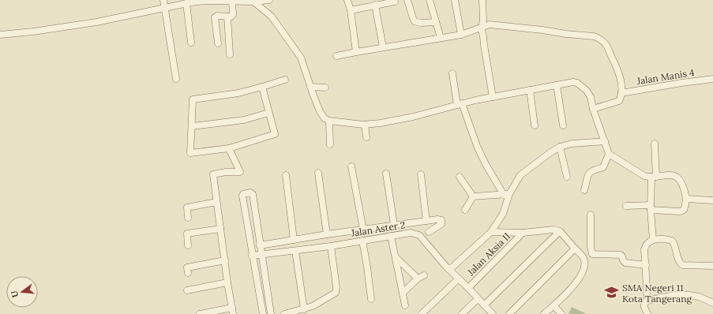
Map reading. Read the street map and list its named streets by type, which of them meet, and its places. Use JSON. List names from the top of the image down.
{
  "streets": {
    "street": ["Jalan Manis 4", "Jalan Aster 2", "Jalan Aksia II"]
  },
  "crossings": [
    ["Jalan Aster 2", "Jalan Aksia II"]
  ],
  "places": {
    "school or university": ["SMA Negeri 11 Kota Tangerang"]
  },
  "north": "left"
}
